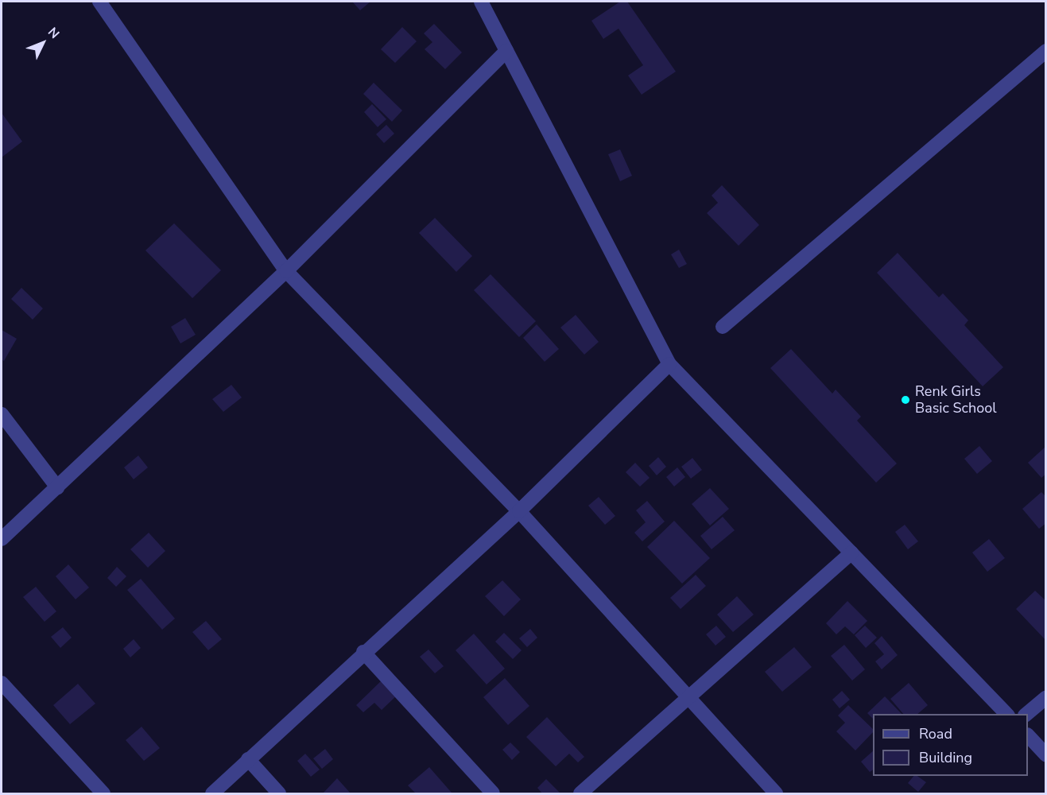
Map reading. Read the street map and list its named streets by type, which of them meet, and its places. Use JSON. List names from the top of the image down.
{
  "places": ["Renk Girls Basic School"],
  "legend": ["Road", "Building"],
  "north": "top right"
}
